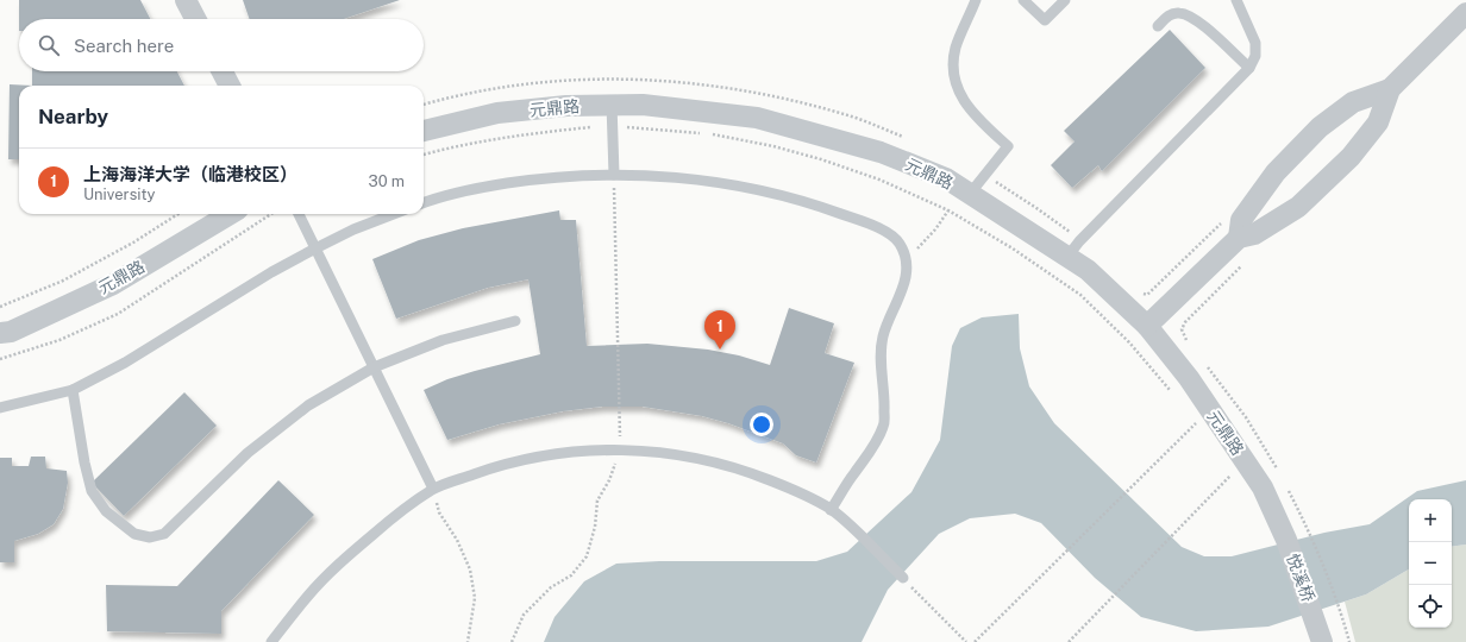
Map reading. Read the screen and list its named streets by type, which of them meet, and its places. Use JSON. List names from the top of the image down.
{
  "streets": {
    "street": ["元鼎路", "悦溪桥"]
  },
  "crossings": [
    ["元鼎路", "悦溪桥"]
  ],
  "page": {
    "search": "Search here",
    "heading": "Nearby",
    "list": [
      {
        "mark": "1",
        "name": "上海海洋大学（临港校区）",
        "note": "University",
        "value": "30 m"
      }
    ],
    "pins": "1",
    "map_buttons": ["+", "−"]
  }
}
